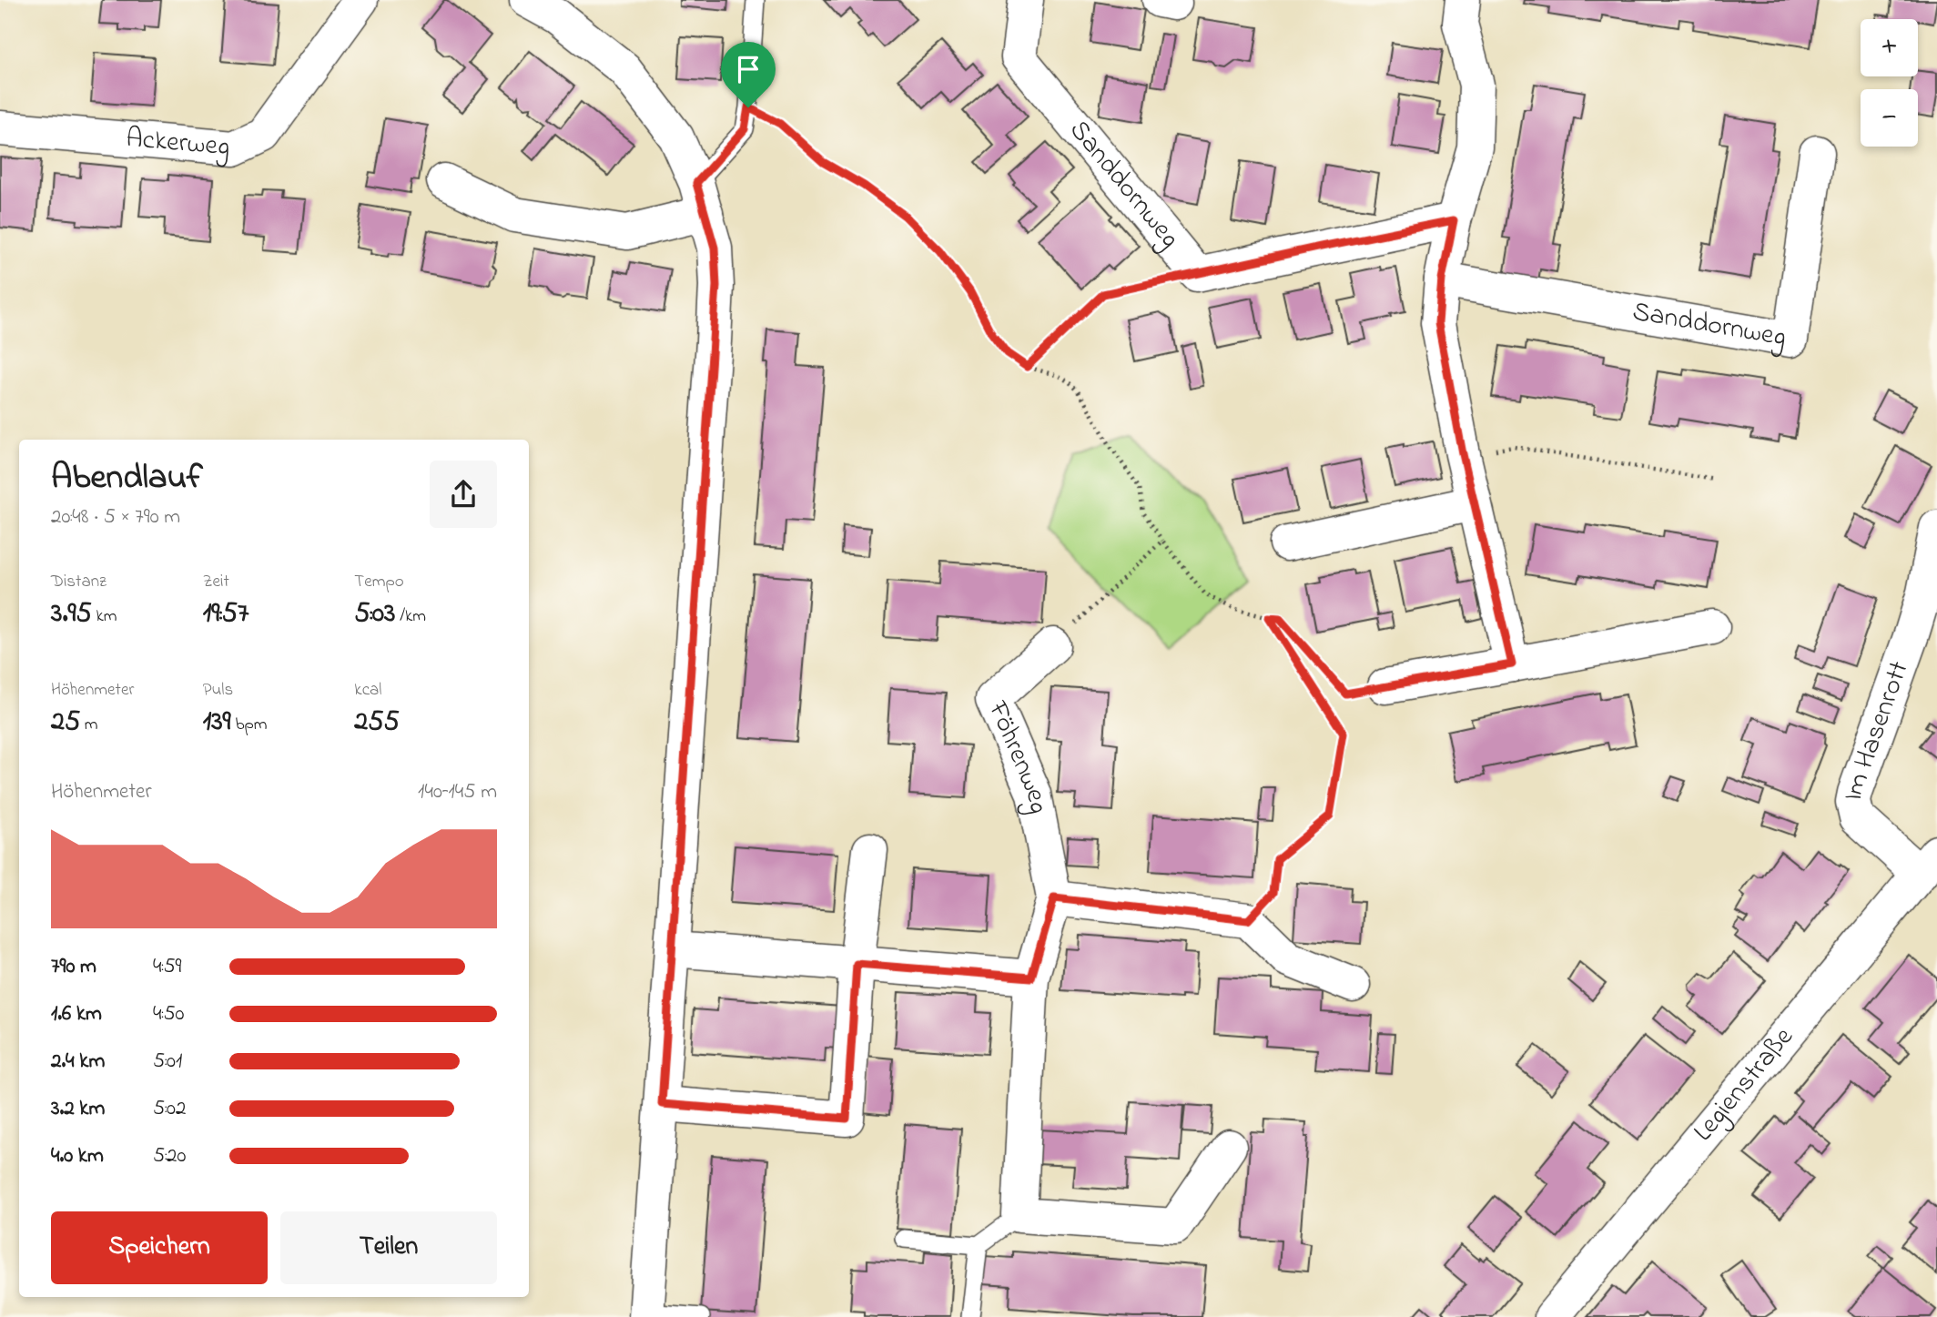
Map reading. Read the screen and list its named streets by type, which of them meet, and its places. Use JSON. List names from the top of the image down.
{
  "streets": {
    "street": [
      "Ackerweg",
      "Sanddornweg",
      "Im Hasenrott",
      "Föhrenweg",
      "Legienstraße"
    ]
  },
  "crossings": [
    ["Im Hasenrott", "Legienstraße"]
  ],
  "page": {
    "map_buttons": ["+", "−"],
    "heading": ["Abendlauf", "20:48 · 5 × 790 m"],
    "stats": [
      ["Distanz", "3.95 km"],
      ["Zeit", "19:57"],
      ["Tempo", "5:03 /km"],
      ["Höhenmeter", "25 m"],
      ["Puls", "139 bpm"],
      ["kcal", "255"]
    ],
    "chart": ["Höhenmeter", "140–145 m"],
    "list": [
      {
        "name": "790 m",
        "note": "4:59"
      },
      {
        "name": "1.6 km",
        "note": "4:50"
      },
      {
        "name": "2.4 km",
        "note": "5:01"
      },
      {
        "name": "3.2 km",
        "note": "5:02"
      },
      {
        "name": "4.0 km",
        "note": "5:20"
      }
    ],
    "buttons": ["Speichern", "Teilen"]
  }
}
